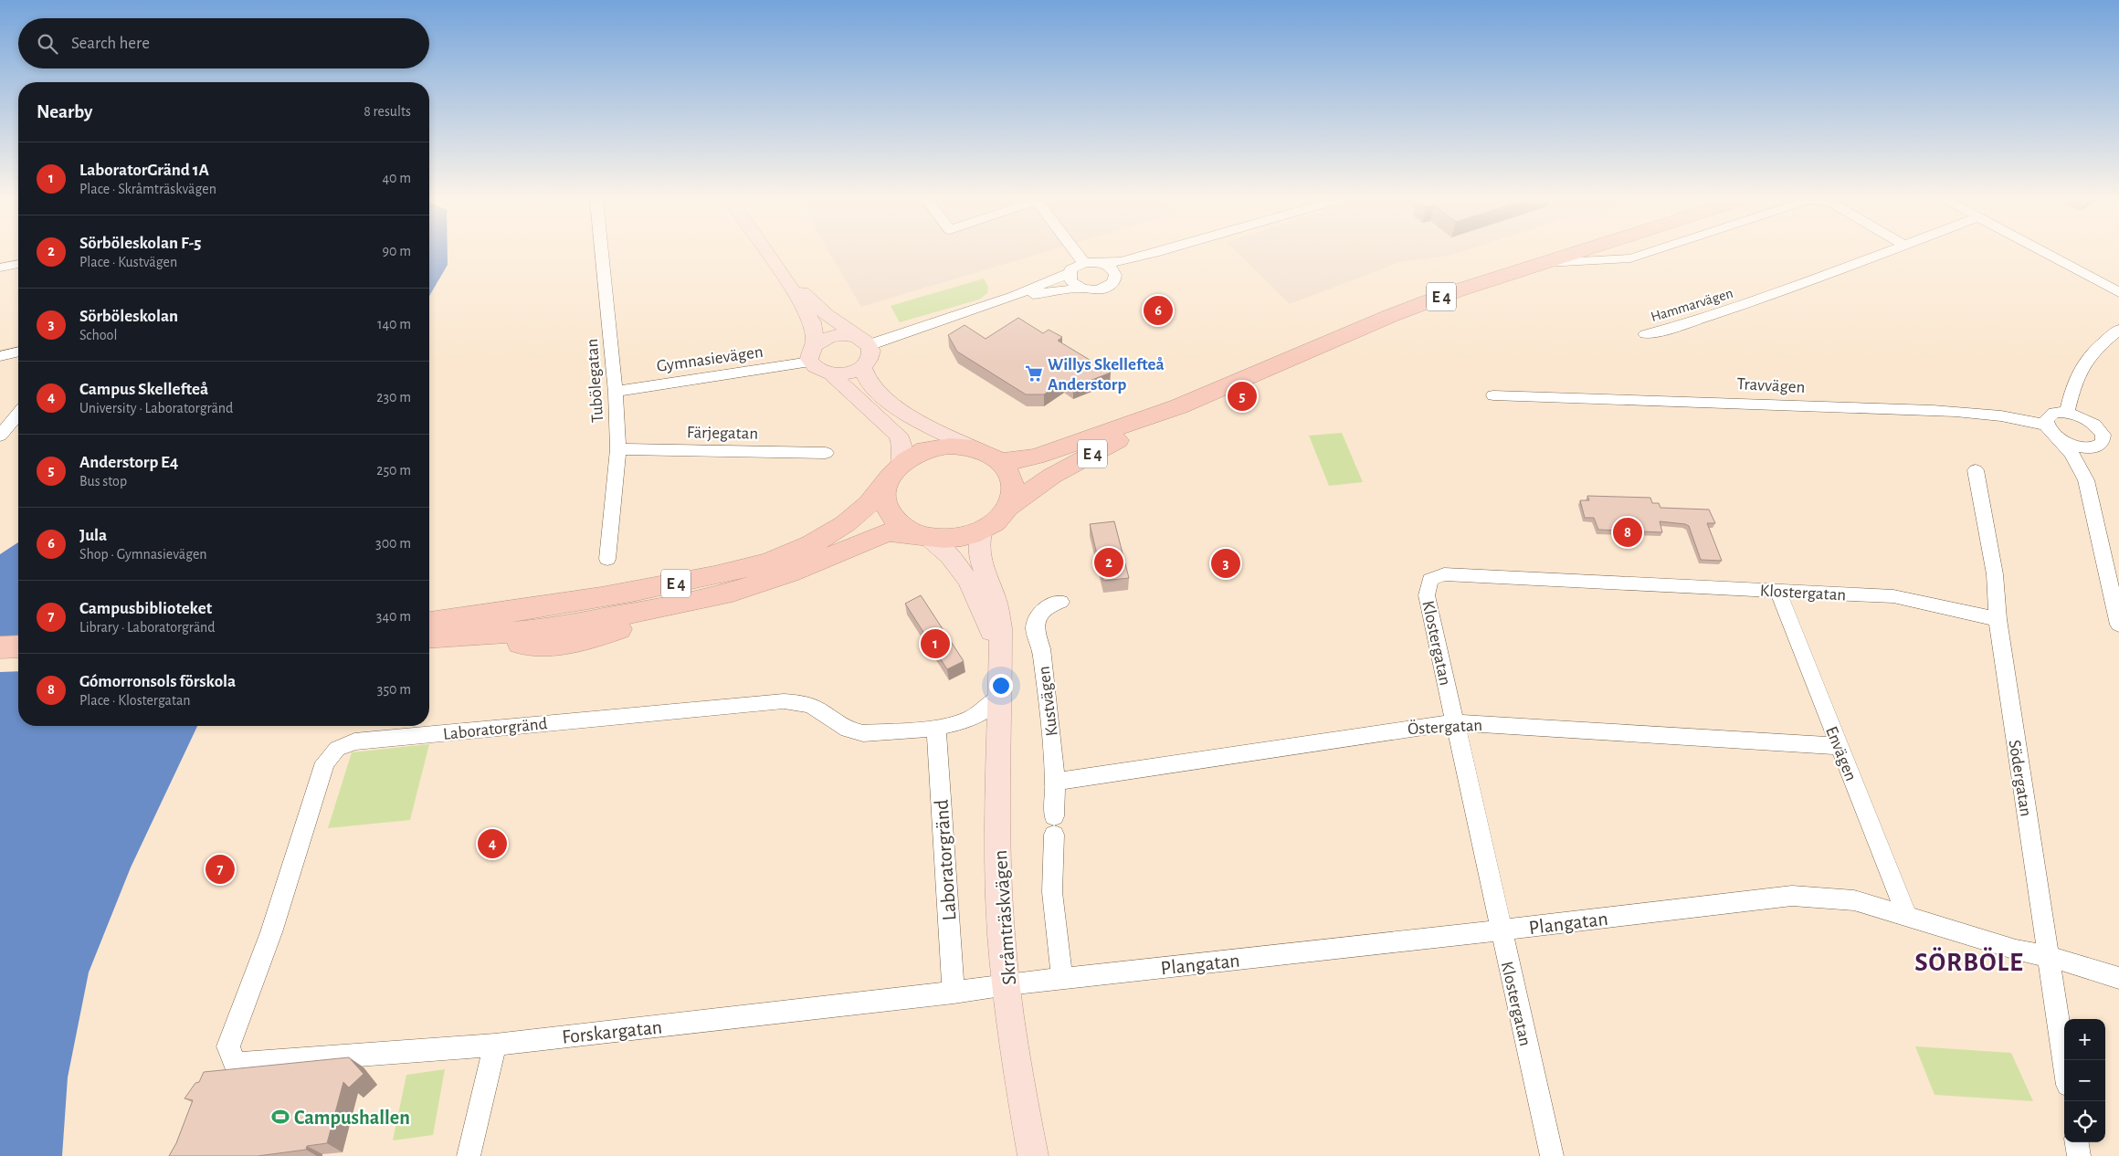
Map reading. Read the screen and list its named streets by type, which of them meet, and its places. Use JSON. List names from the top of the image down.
{
  "streets": {
    "highway": ["E 4"],
    "main road": ["Skråmträskvägen"],
    "street": [
      "Hammarvägen",
      "Gymnasievägen",
      "Tubölegatan",
      "Travvägen",
      "Färjegatan",
      "Klostergatan",
      "Kustvägen",
      "Östergatan",
      "Laboratorgränd",
      "Envägen",
      "Södergatan",
      "Plangatan",
      "Forskargatan"
    ]
  },
  "crossings": [
    ["E 4", "Skråmträskvägen"],
    ["Gymnasievägen", "Tubölegatan"],
    ["Tubölegatan", "Färjegatan"],
    ["Klostergatan", "Östergatan"],
    ["Klostergatan", "Envägen"],
    ["Klostergatan", "Södergatan"],
    ["Klostergatan", "Plangatan"],
    ["Kustvägen", "Östergatan"],
    ["Kustvägen", "Plangatan"],
    ["Östergatan", "Envägen"],
    ["Laboratorgränd", "Skråmträskvägen"],
    ["Laboratorgränd", "Forskargatan"],
    ["Envägen", "Plangatan"],
    ["Södergatan", "Plangatan"],
    ["Skråmträskvägen", "Plangatan"],
    ["Skråmträskvägen", "Forskargatan"],
    ["Plangatan", "Forskargatan"]
  ],
  "districts": ["SÖRBÖLE"],
  "places": {
    "supermarket": ["Willys Skellefteå Anderstorp"],
    "sports": ["Campushallen"]
  },
  "page": {
    "search": "Search here",
    "heading": ["Nearby", "8 results"],
    "list": [
      {
        "mark": "1",
        "name": "LaboratorGränd 1A",
        "note": "Place · Skråmträskvägen",
        "value": "40 m"
      },
      {
        "mark": "2",
        "name": "Sörböleskolan F-5",
        "note": "Place · Kustvägen",
        "value": "90 m"
      },
      {
        "mark": "3",
        "name": "Sörböleskolan",
        "note": "School",
        "value": "140 m"
      },
      {
        "mark": "4",
        "name": "Campus Skellefteå",
        "note": "University · Laboratorgränd",
        "value": "230 m"
      },
      {
        "mark": "5",
        "name": "Anderstorp E4",
        "note": "Bus stop",
        "value": "250 m"
      },
      {
        "mark": "6",
        "name": "Jula",
        "note": "Shop · Gymnasievägen",
        "value": "300 m"
      },
      {
        "mark": "7",
        "name": "Campusbiblioteket",
        "note": "Library · Laboratorgränd",
        "value": "340 m"
      },
      {
        "mark": "8",
        "name": "Gómorronsols förskola",
        "note": "Place · Klostergatan",
        "value": "350 m"
      }
    ],
    "pins": [
      "6",
      "5",
      "8",
      "2",
      "3",
      "1",
      "4",
      "7"
    ],
    "map_buttons": ["+", "−"]
  }
}
